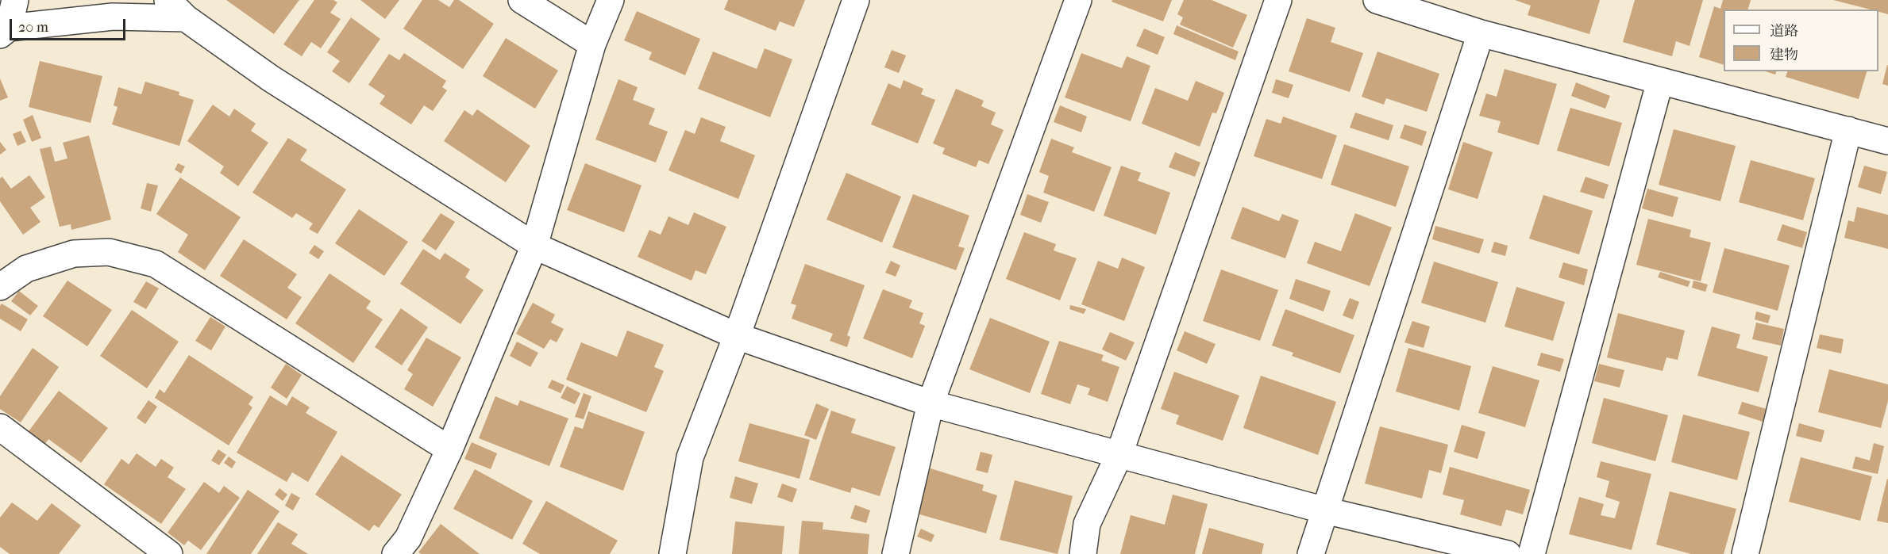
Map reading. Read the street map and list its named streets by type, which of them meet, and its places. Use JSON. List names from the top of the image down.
{
  "legend": ["道路", "建物"],
  "scale_bar": "20 m"
}
